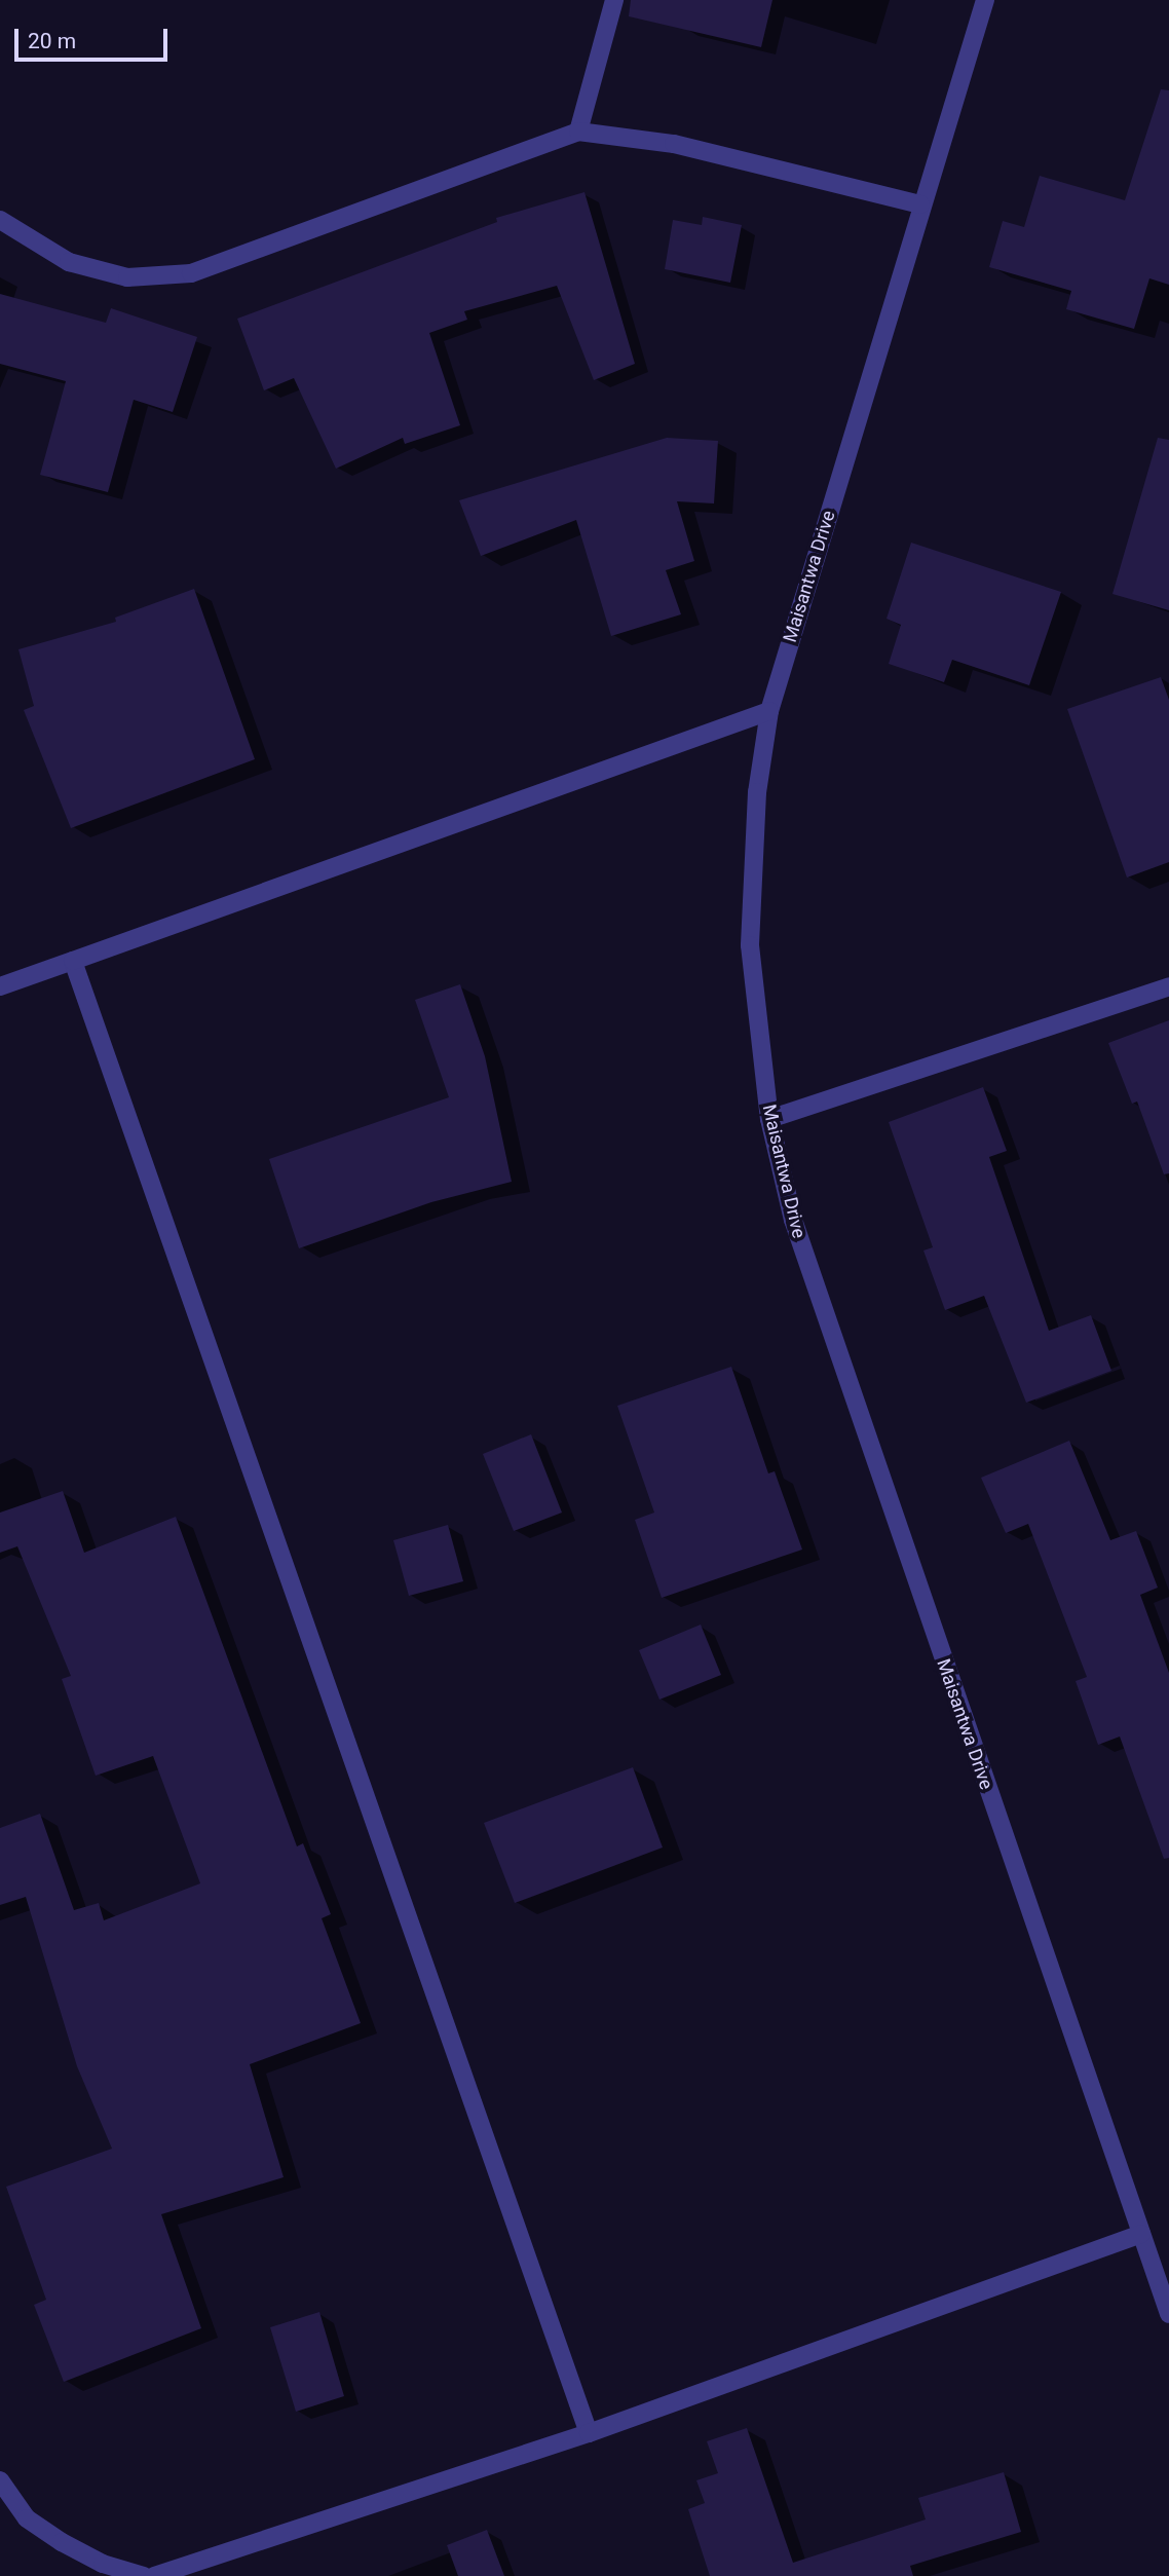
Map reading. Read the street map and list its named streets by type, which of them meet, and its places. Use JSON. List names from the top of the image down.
{
  "streets": {
    "street": ["Maisantwa Drive"]
  },
  "scale_bar": "20 m"
}
